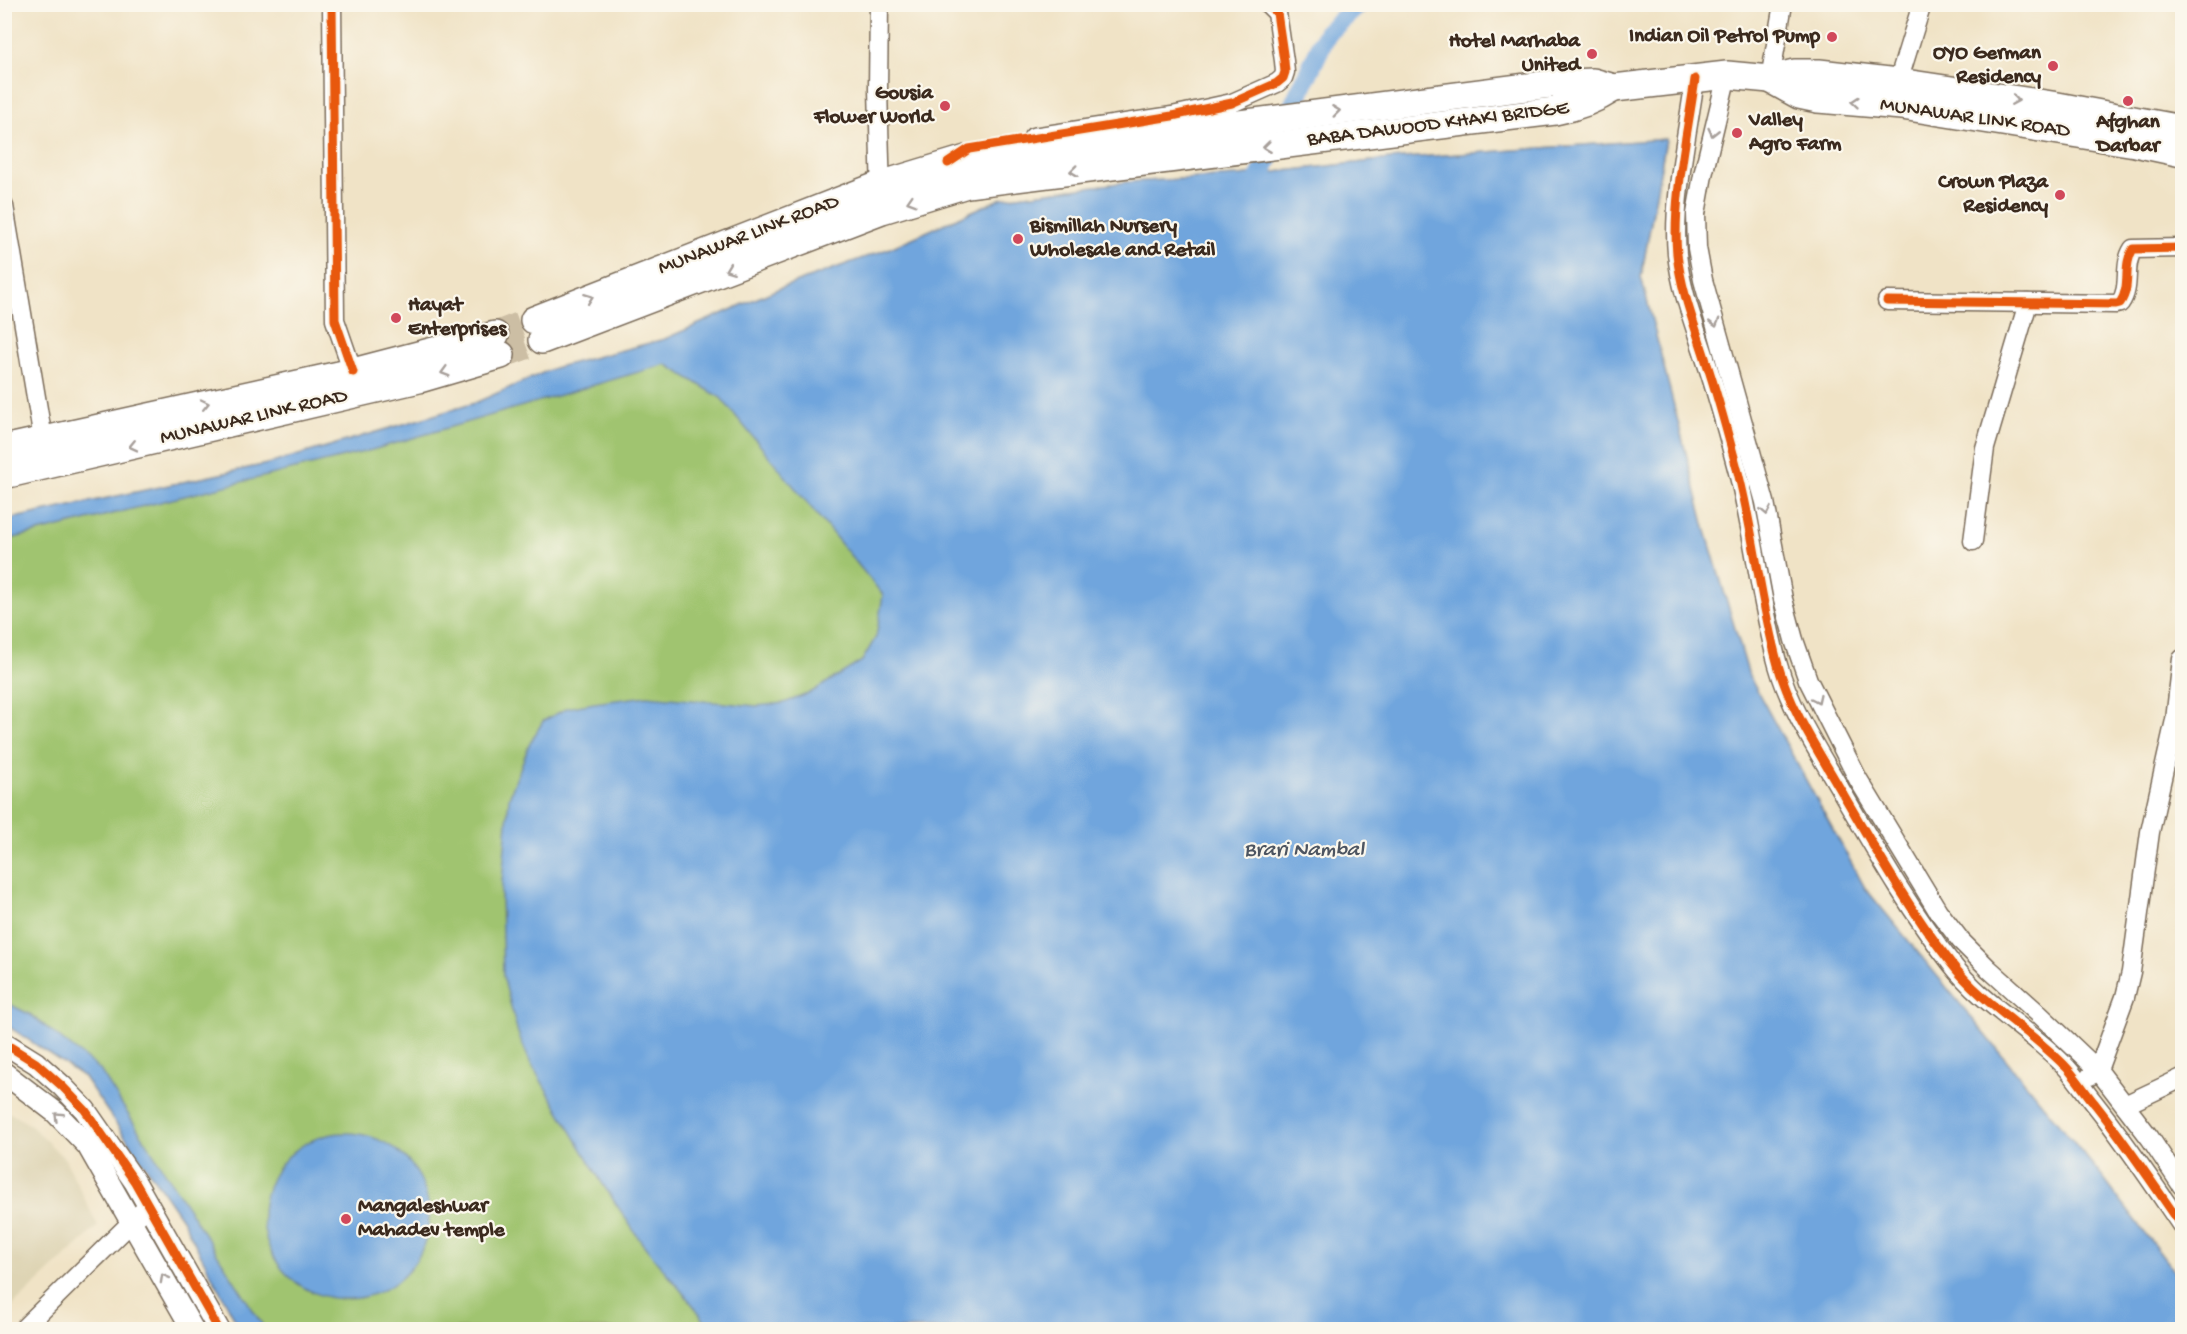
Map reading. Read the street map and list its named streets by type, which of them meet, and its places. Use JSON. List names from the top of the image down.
{
  "streets": {
    "main road": ["MUNAWAR LINK ROAD", "BABA DAWOOD KHAKI BRIDGE"]
  },
  "crossings": [
    ["MUNAWAR LINK ROAD", "BABA DAWOOD KHAKI BRIDGE"]
  ],
  "water": ["Brari Nambal"],
  "places": [
    "Indian Oil Petrol Pump",
    "Hotel Marhaba United",
    "OYO German Residency",
    "Afghan Darbar",
    "Gousia Flower World",
    "Valley Agro Farm",
    "Crown Plaza Residency",
    "Bismillah Nursery Wholesale and Retail",
    "Hayat Enterprises",
    "Mangaleshwar Mahadev temple"
  ]
}
